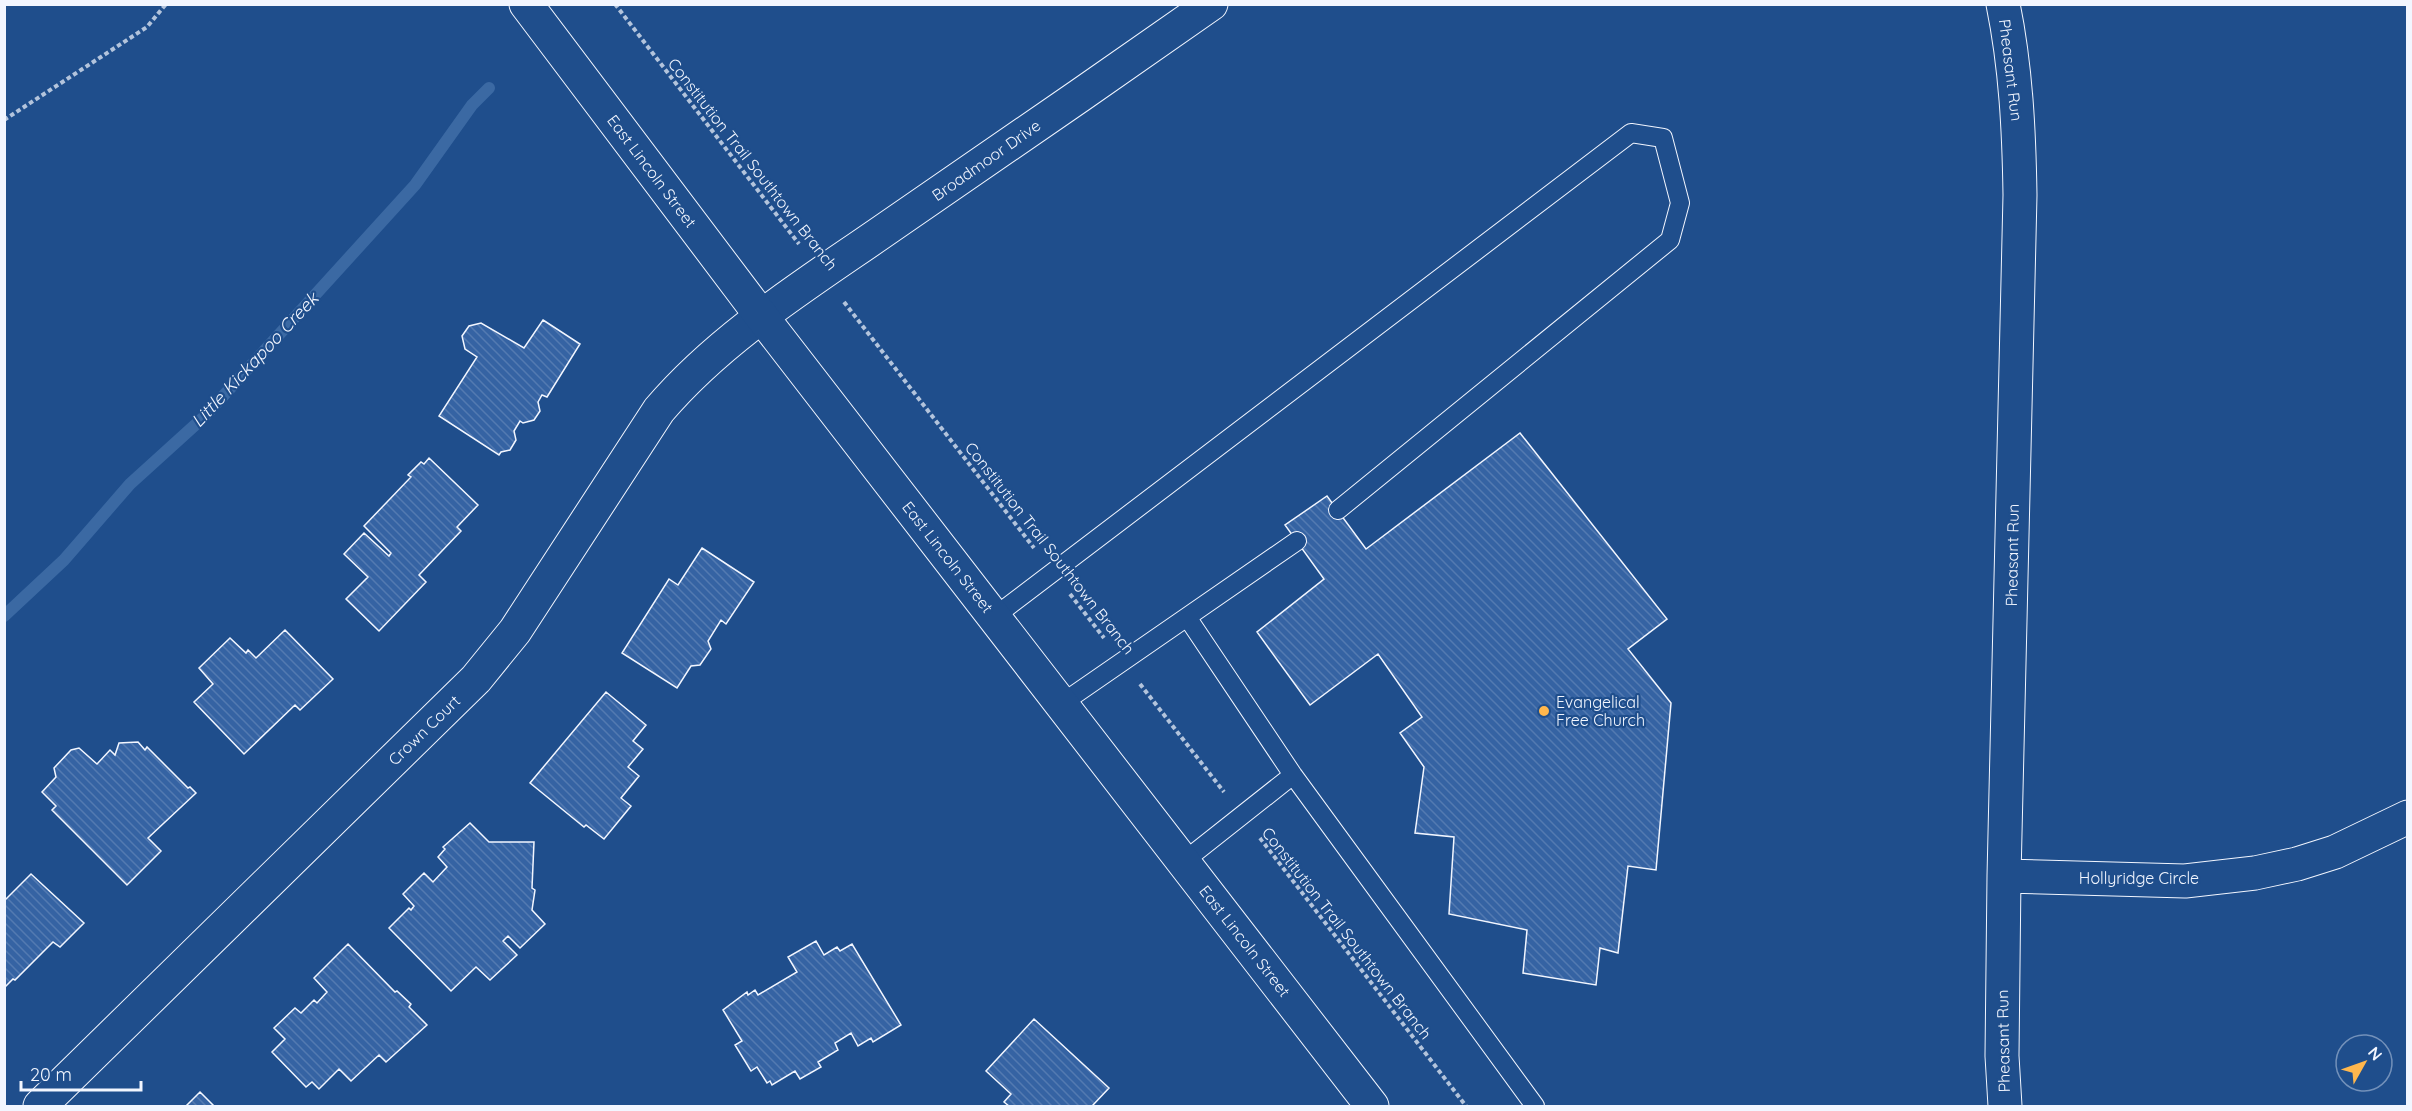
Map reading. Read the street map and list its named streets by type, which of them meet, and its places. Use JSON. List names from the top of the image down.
{
  "streets": {
    "street": [
      "Pheasant Run",
      "Broadmoor Drive",
      "East Lincoln Street",
      "Crown Court",
      "Hollyridge Circle"
    ],
    "path": ["Constitution Trail Southtown Branch"]
  },
  "crossings": [
    ["Pheasant Run", "Hollyridge Circle"],
    ["Broadmoor Drive", "Constitution Trail Southtown Branch"],
    ["Broadmoor Drive", "East Lincoln Street"],
    ["Broadmoor Drive", "Crown Court"],
    ["East Lincoln Street", "Crown Court"]
  ],
  "water": ["Little Kickapoo Creek"],
  "places": ["Evangelical Free Church"],
  "scale_bar": "20 m",
  "north": "top right"
}
